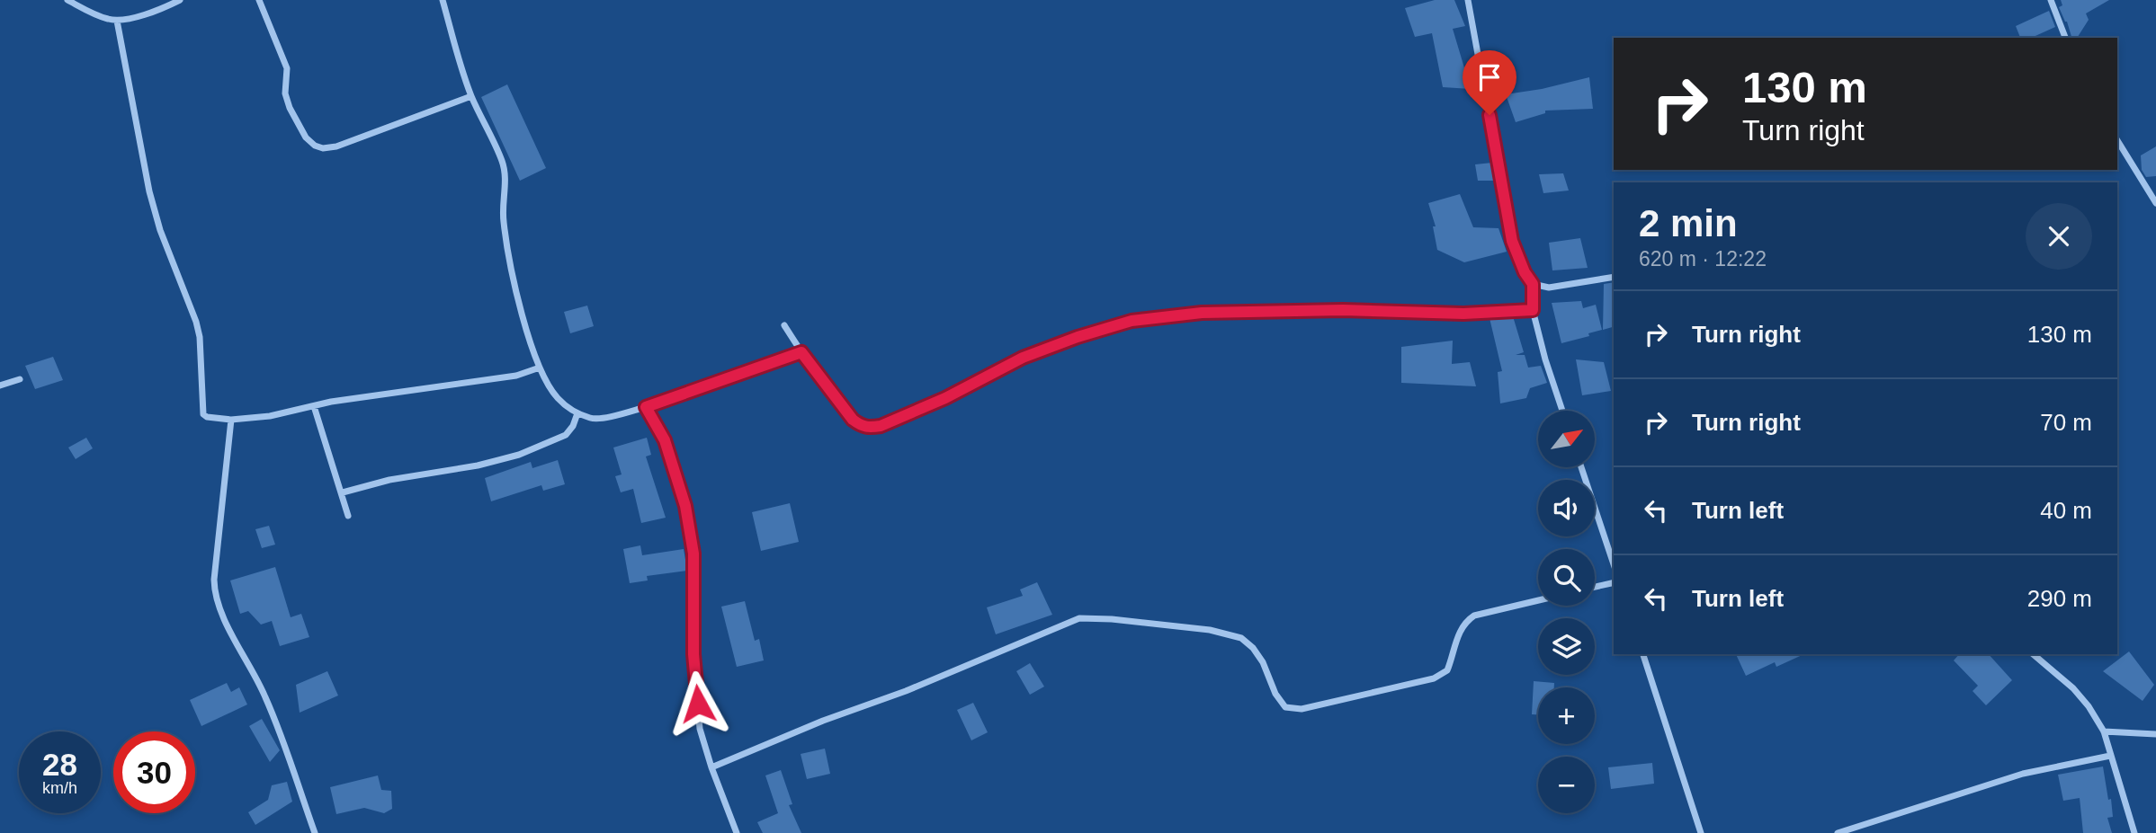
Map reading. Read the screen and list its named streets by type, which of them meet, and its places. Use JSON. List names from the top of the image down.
{
  "north": "top right",
  "page": {
    "turn": ["130 m", "Turn right"],
    "heading": ["2 min", "620 m · 12:22"],
    "list": [
      {
        "name": "Turn right",
        "value": "130 m"
      },
      {
        "name": "Turn right",
        "value": "70 m"
      },
      {
        "name": "Turn left",
        "value": "40 m"
      },
      {
        "name": "Turn left",
        "value": "290 m"
      }
    ],
    "map_buttons": ["+", "−"],
    "speed": "28 km/h",
    "limit": "30"
  }
}
